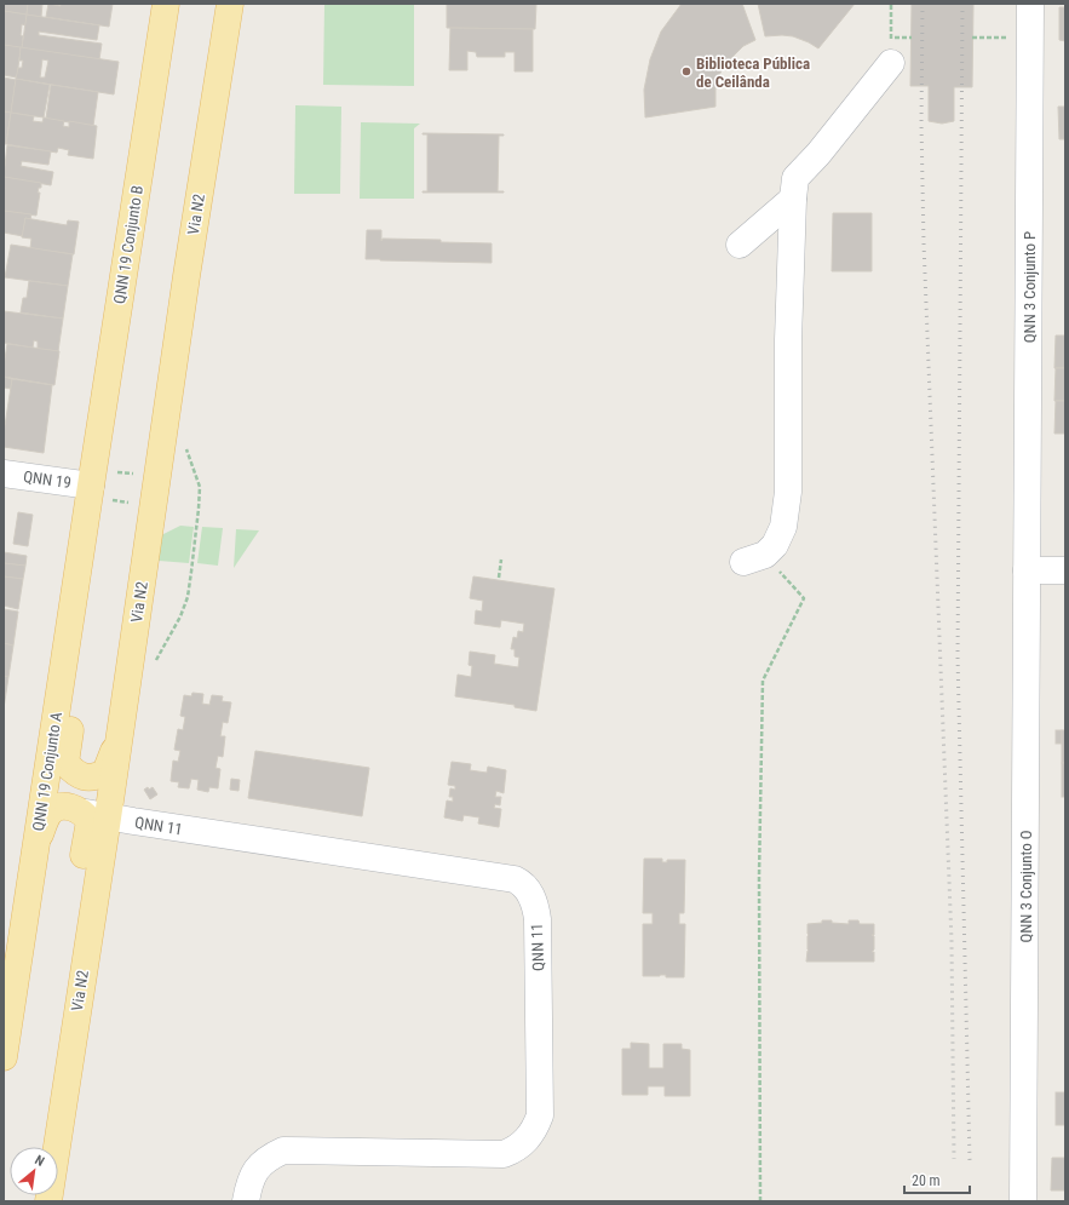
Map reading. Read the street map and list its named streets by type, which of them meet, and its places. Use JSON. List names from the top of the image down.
{
  "streets": {
    "main road": ["Via N2", "QNN 19 Conjunto B", "QNN 19 Conjunto A"],
    "street": [
      "QNN 3 Conjunto P",
      "QNN 19",
      "QNN 11",
      "QNN 3 Conjunto O"
    ]
  },
  "crossings": [
    ["Via N2", "QNN 11"],
    ["QNN 19 Conjunto B", "QNN 19"],
    ["QNN 19 Conjunto B", "QNN 19 Conjunto A"],
    ["QNN 3 Conjunto P", "QNN 3 Conjunto O"],
    ["QNN 19", "QNN 19 Conjunto A"]
  ],
  "places": ["Biblioteca Pública de Ceilânda"],
  "scale_bar": "20 m",
  "north": "top right"
}
